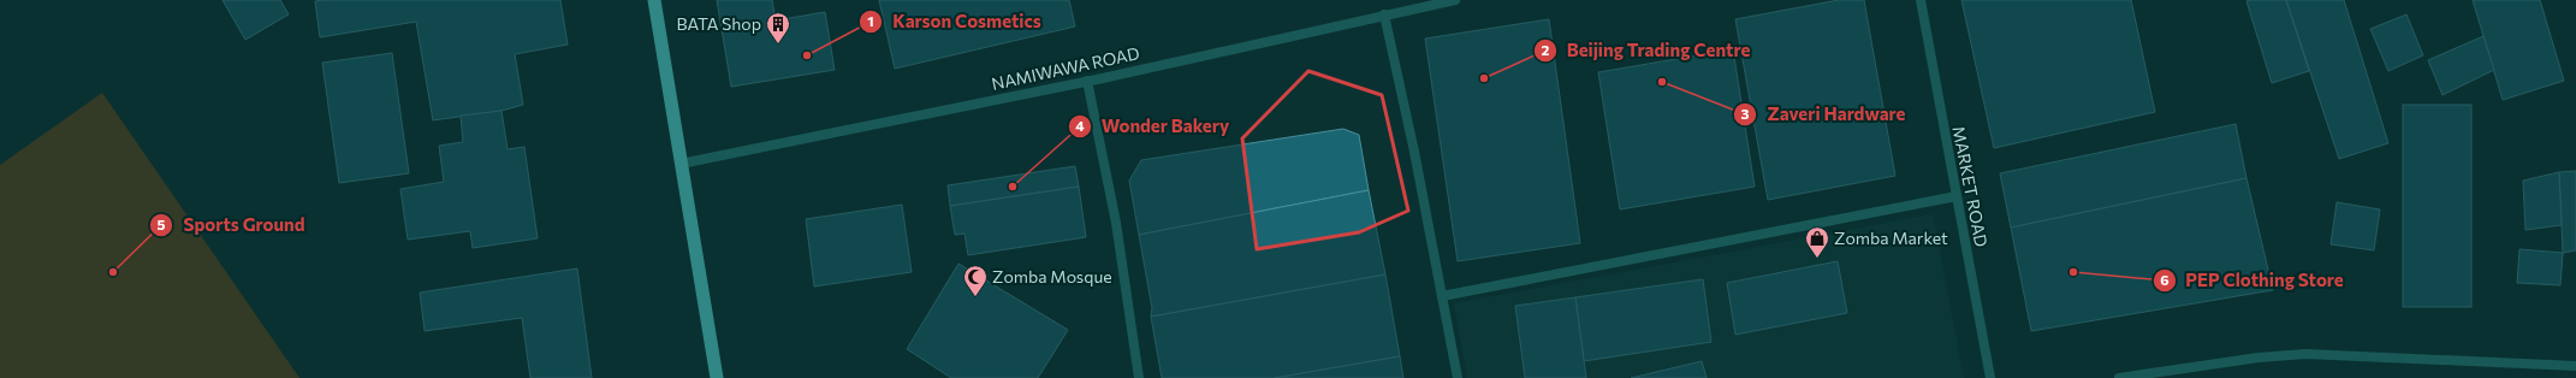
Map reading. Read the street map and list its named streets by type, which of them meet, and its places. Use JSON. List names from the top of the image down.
{
  "streets": {
    "street": ["NAMIWAWA ROAD", "MARKET ROAD"]
  },
  "places": {
    "building": ["BATA Shop"],
    "other": [
      "Karson Cosmetics",
      "Beijing Trading Centre",
      "Zaveri Hardware",
      "Wonder Bakery",
      "Sports Ground",
      "PEP Clothing Store"
    ],
    "shop": ["Zomba Market"],
    "mosque": ["Zomba Mosque"]
  }
}
